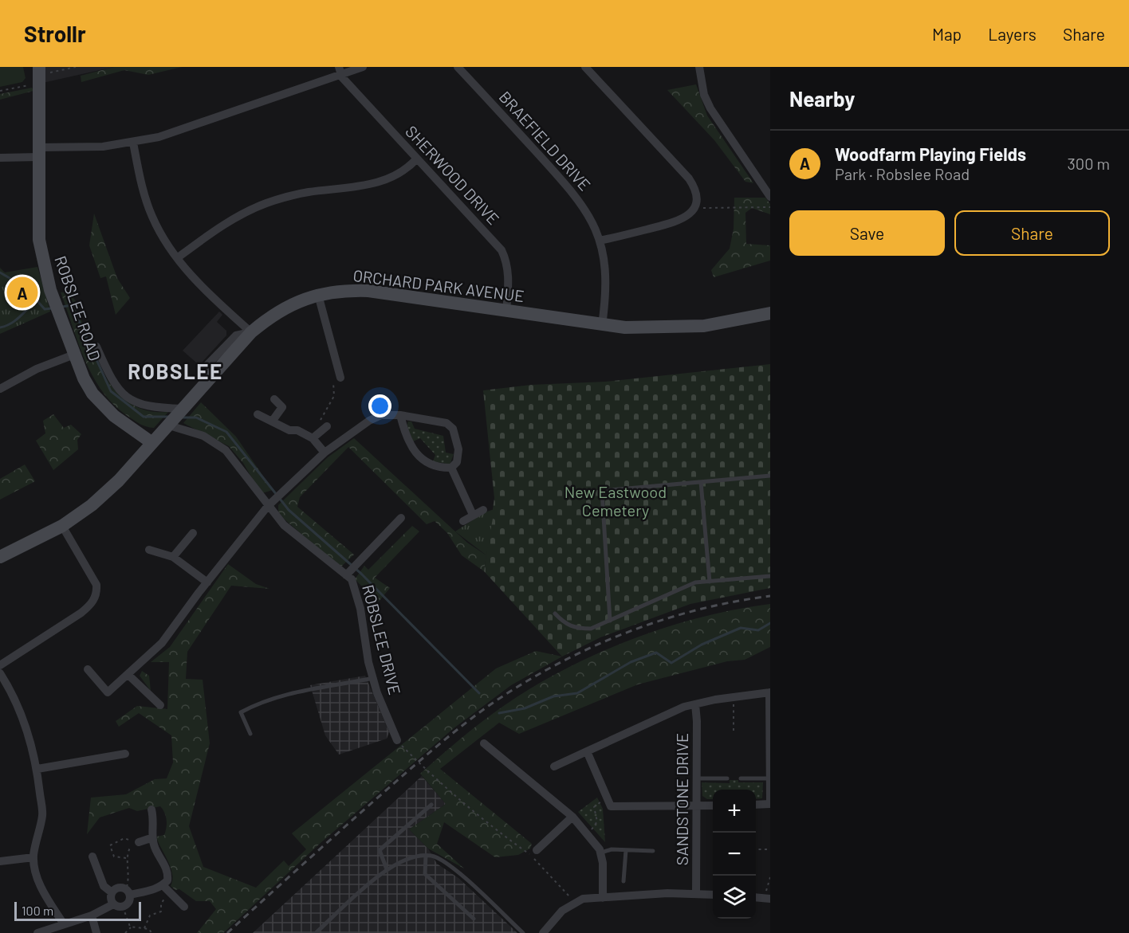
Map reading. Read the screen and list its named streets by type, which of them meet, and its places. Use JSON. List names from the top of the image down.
{
  "streets": {
    "street": [
      "BRAEFIELD DRIVE",
      "SHERWOOD DRIVE",
      "ORCHARD PARK AVENUE",
      "ROBSLEE ROAD",
      "ROBSLEE DRIVE",
      "SANDSTONE DRIVE"
    ]
  },
  "crossings": [
    ["BRAEFIELD DRIVE", "ORCHARD PARK AVENUE"],
    ["SHERWOOD DRIVE", "ORCHARD PARK AVENUE"],
    ["ORCHARD PARK AVENUE", "ROBSLEE ROAD"],
    ["ORCHARD PARK AVENUE", "ROBSLEE DRIVE"]
  ],
  "districts": ["ROBSLEE"],
  "parks": ["New Eastwood Cemetery"],
  "scale_bar": "100 m",
  "page": {
    "header": "Strollr",
    "nav": ["Map", "Layers", "Share"],
    "heading": "Nearby",
    "list": [
      {
        "mark": "A",
        "name": "Woodfarm Playing Fields",
        "note": "Park · Robslee Road",
        "value": "300 m"
      }
    ],
    "buttons": ["Save", "Share"],
    "pins": "A",
    "map_buttons": ["+", "−"],
    "scale": "100 m"
  }
}
